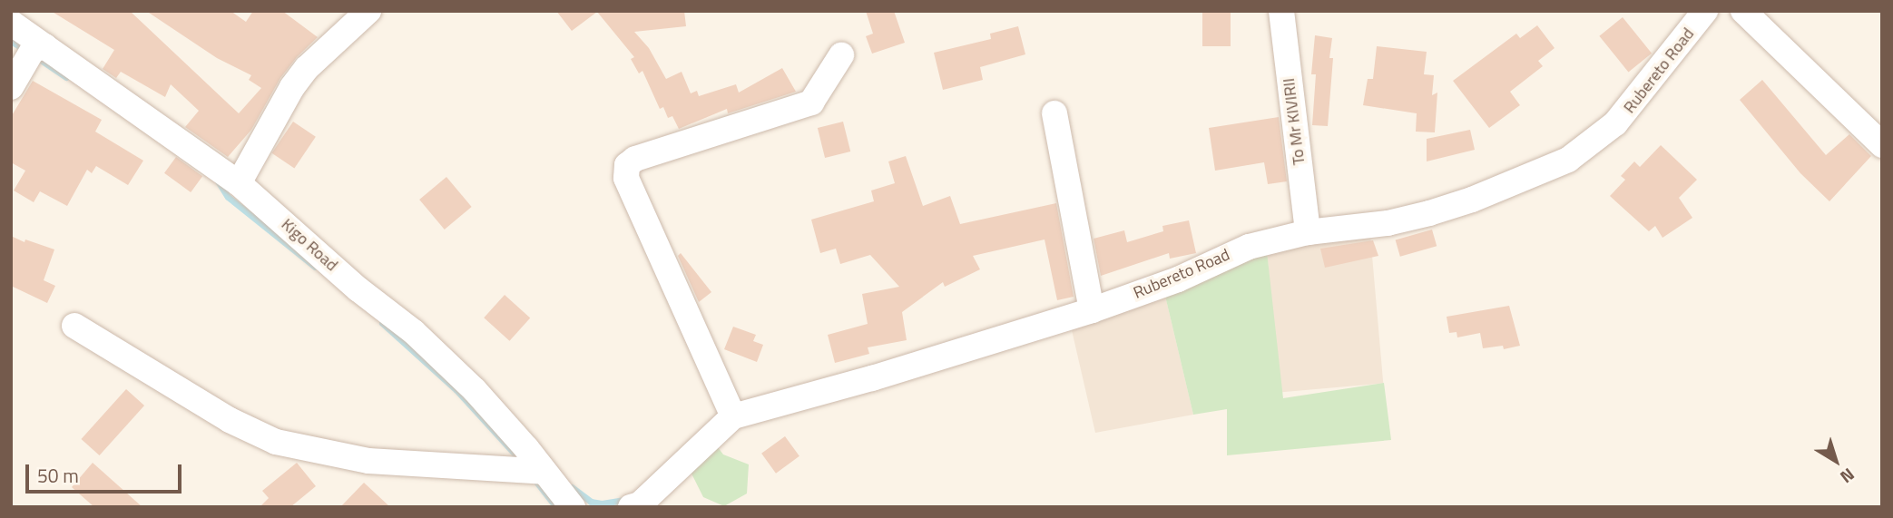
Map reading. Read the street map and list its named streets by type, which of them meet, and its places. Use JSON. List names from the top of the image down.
{
  "streets": {
    "street": ["Rubereto Road", "To Mr KIVIRII", "Kigo Road"]
  },
  "crossings": [
    ["Rubereto Road", "To Mr KIVIRII"]
  ],
  "scale_bar": "50 m",
  "north": "bottom right"
}
